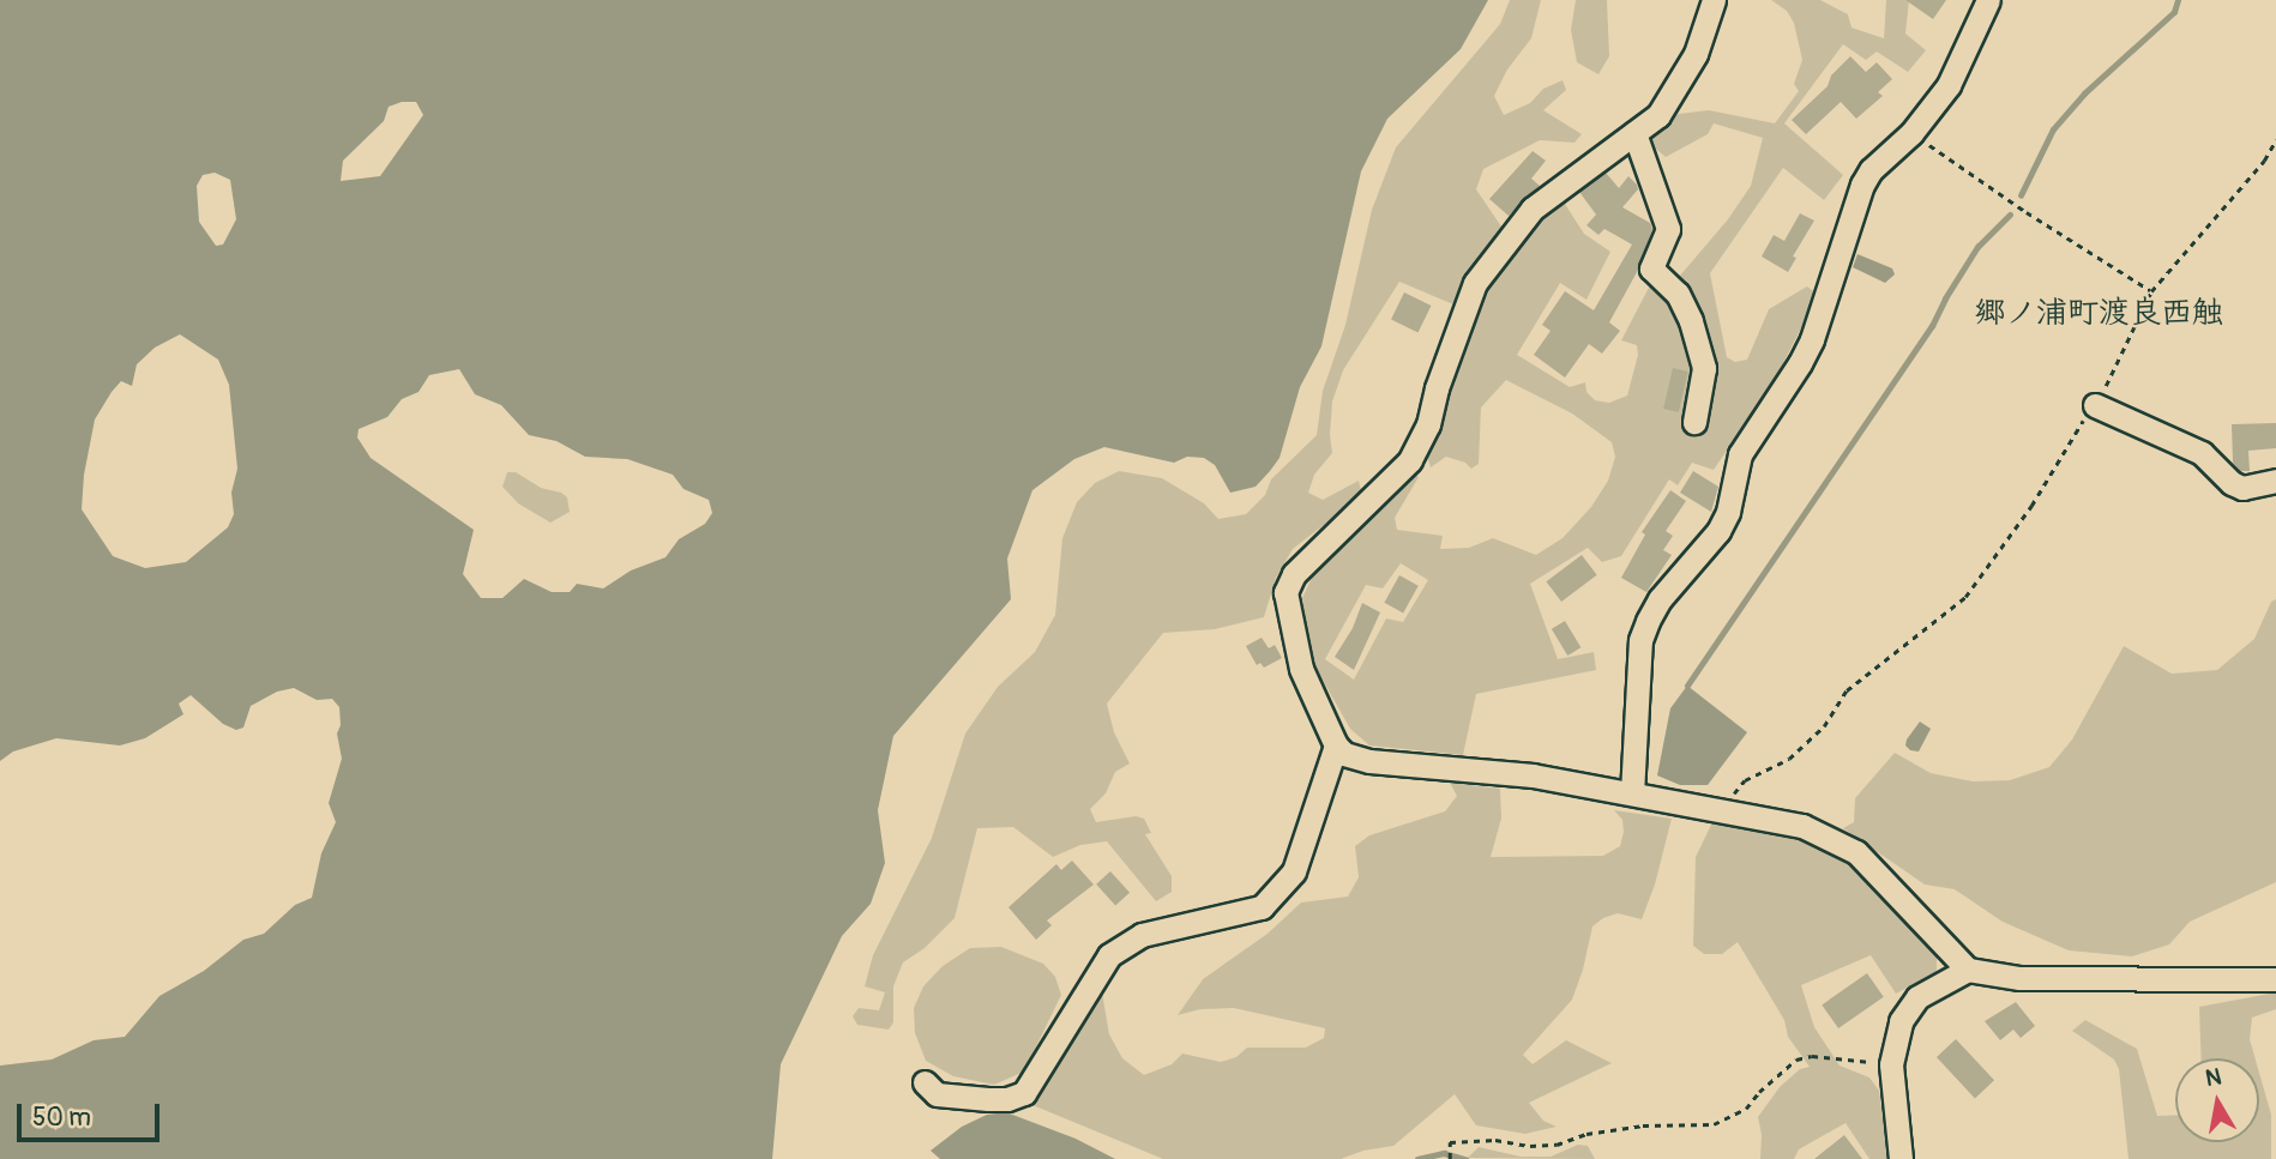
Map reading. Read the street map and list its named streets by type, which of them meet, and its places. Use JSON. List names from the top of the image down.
{
  "districts": ["郷ノ浦町渡良西触"],
  "scale_bar": "50 m",
  "north": "top"
}
